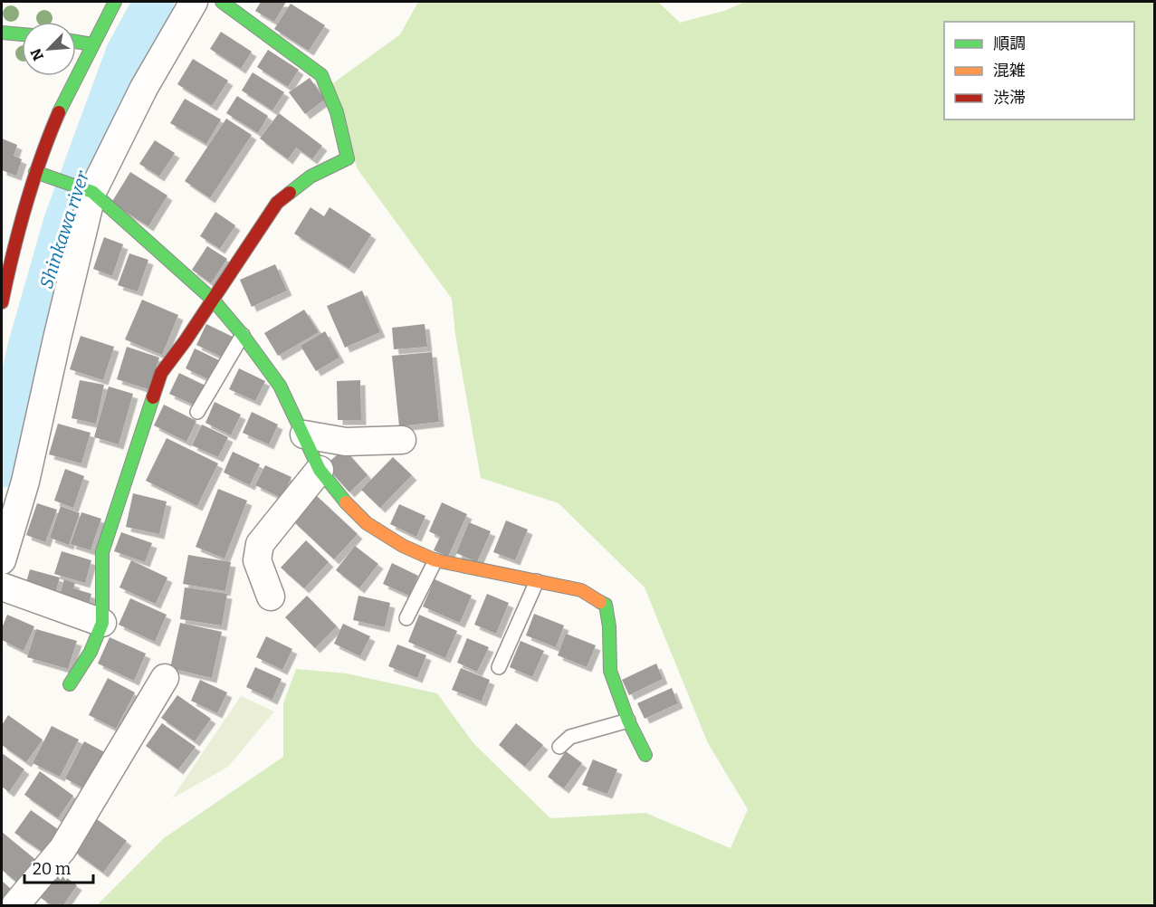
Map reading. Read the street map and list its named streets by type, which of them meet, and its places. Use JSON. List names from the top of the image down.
{
  "water": ["Shinkawa river"],
  "legend": ["順調", "混雑", "渋滞"],
  "scale_bar": "20 m",
  "north": "bottom left"
}
